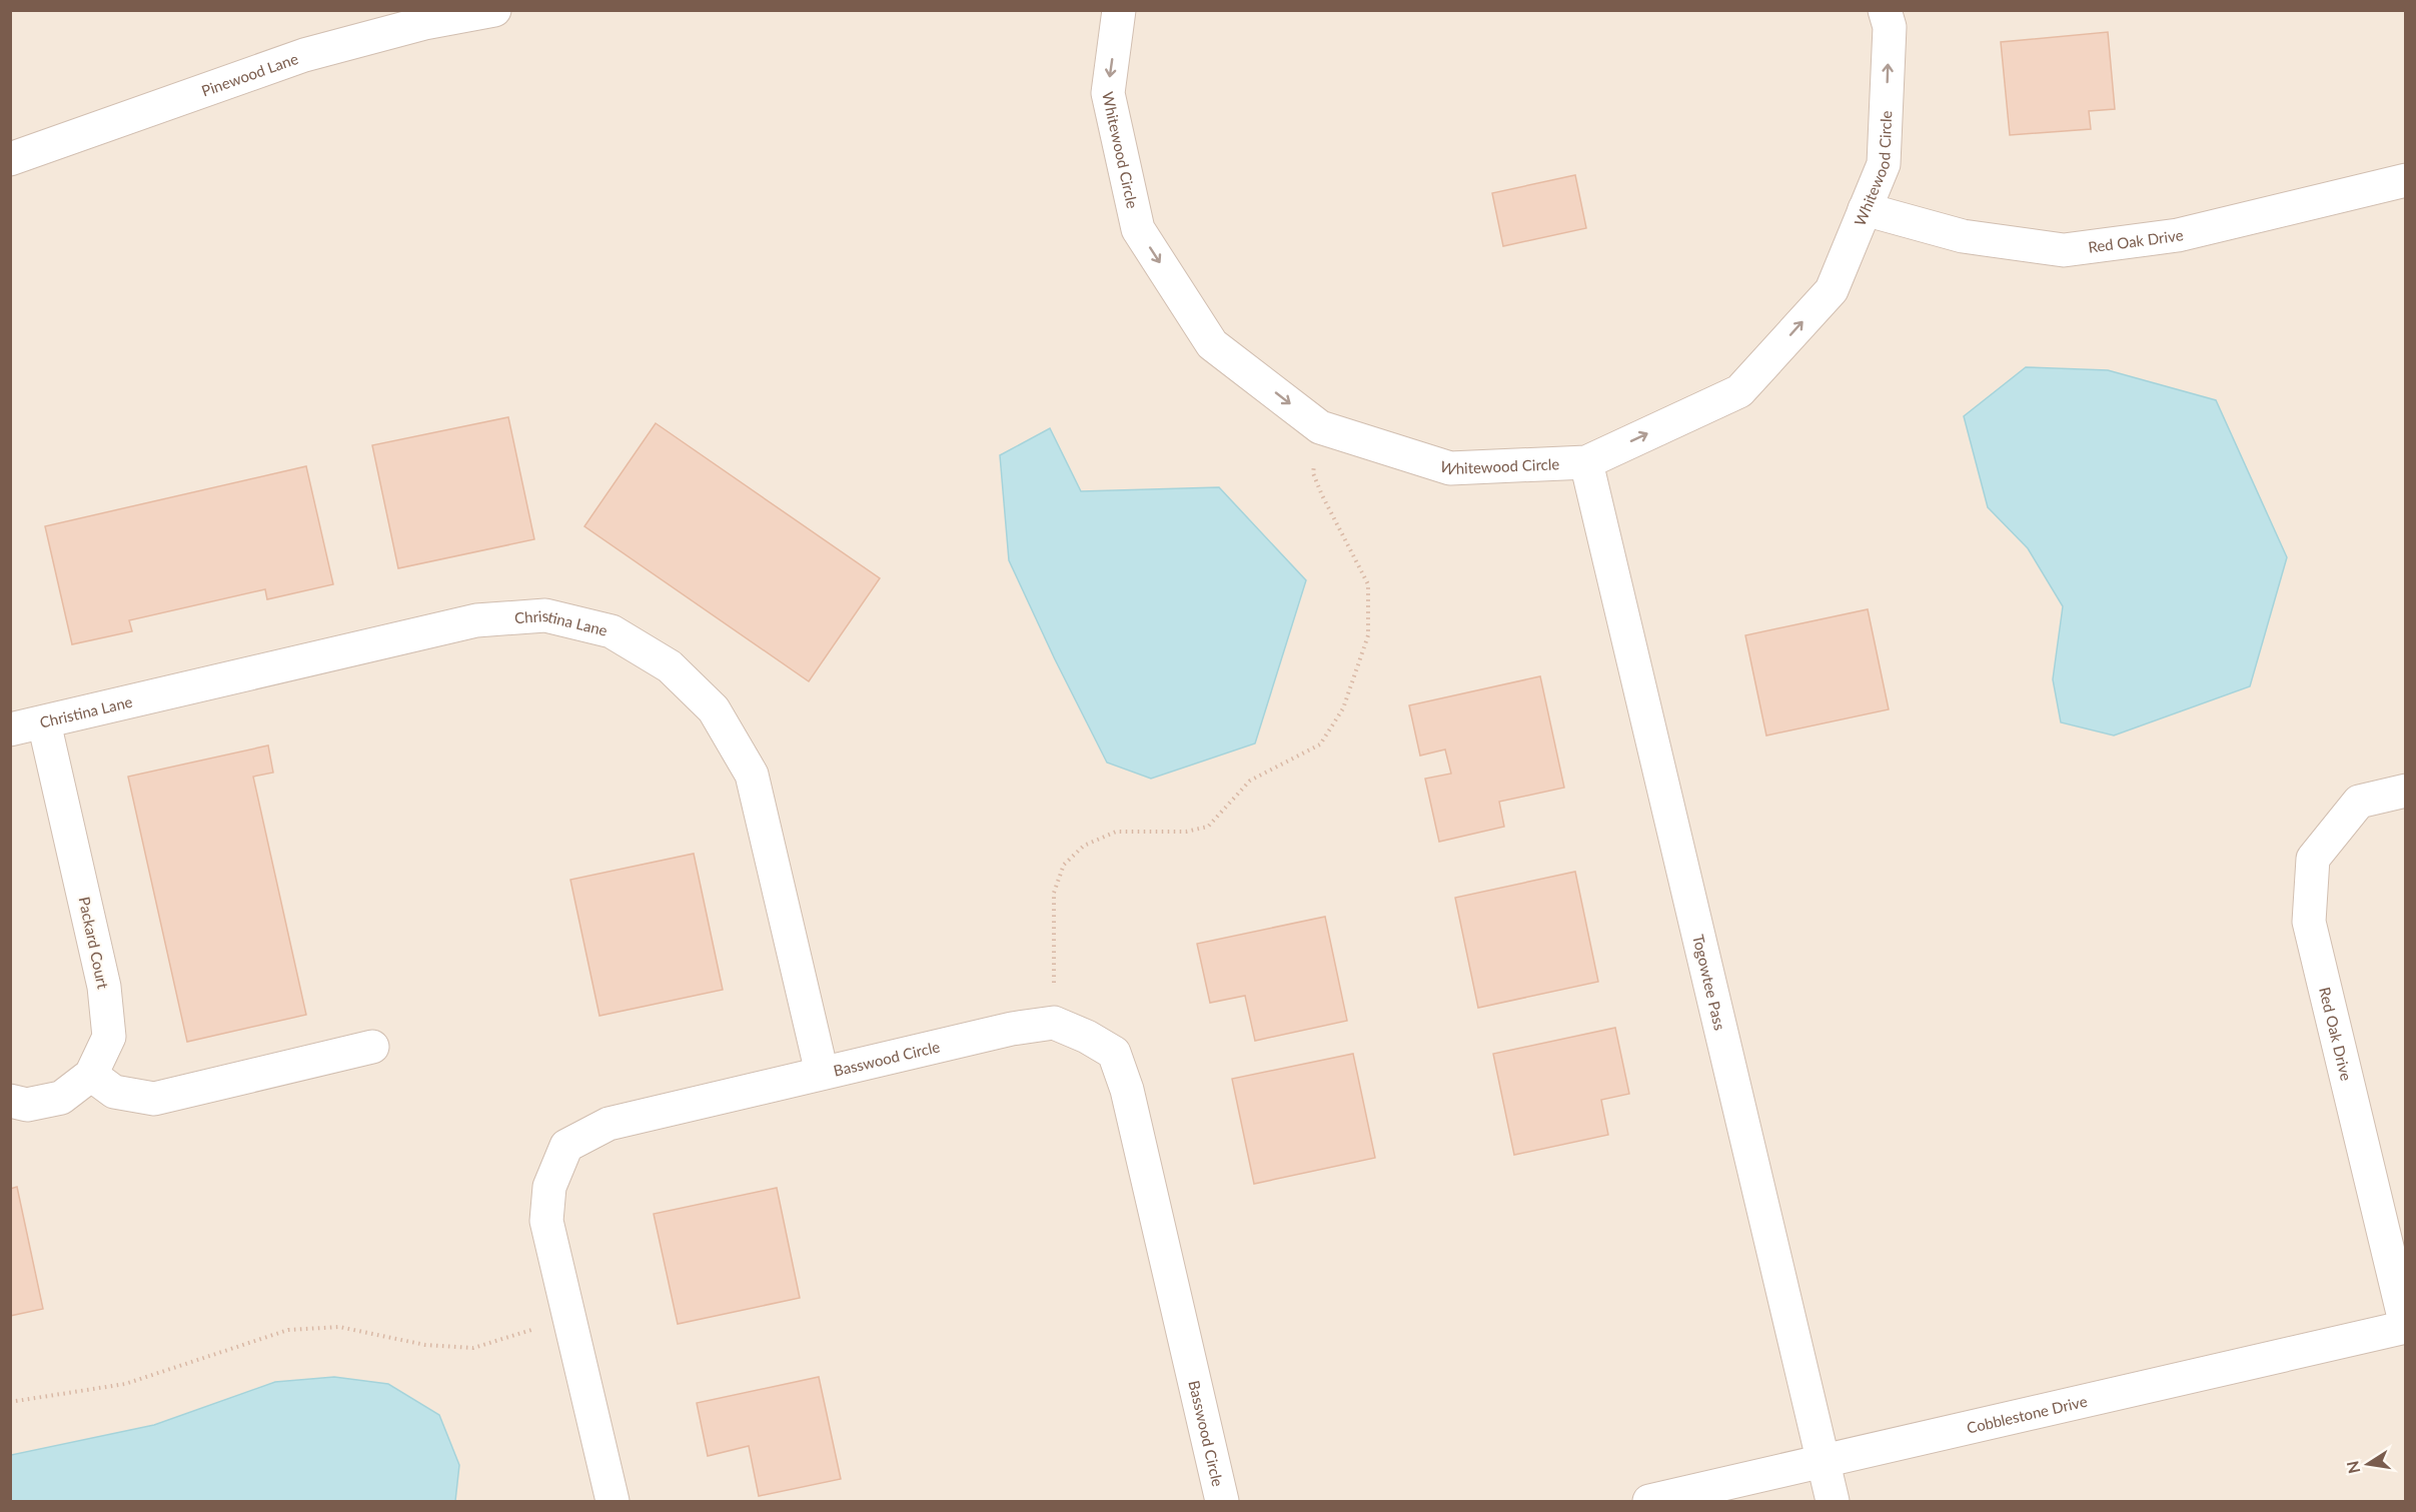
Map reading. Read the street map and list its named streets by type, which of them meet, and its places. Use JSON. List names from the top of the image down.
{
  "streets": {
    "street": [
      "Pinewood Lane",
      "Whitewood Circle",
      "Red Oak Drive",
      "Christina Lane",
      "Packard Court",
      "Togowtee Pass",
      "Basswood Circle",
      "Cobblestone Drive"
    ]
  },
  "crossings": [
    ["Whitewood Circle", "Red Oak Drive"],
    ["Whitewood Circle", "Togowtee Pass"],
    ["Red Oak Drive", "Cobblestone Drive"],
    ["Christina Lane", "Packard Court"],
    ["Christina Lane", "Basswood Circle"],
    ["Togowtee Pass", "Cobblestone Drive"]
  ],
  "north": "left"
}
